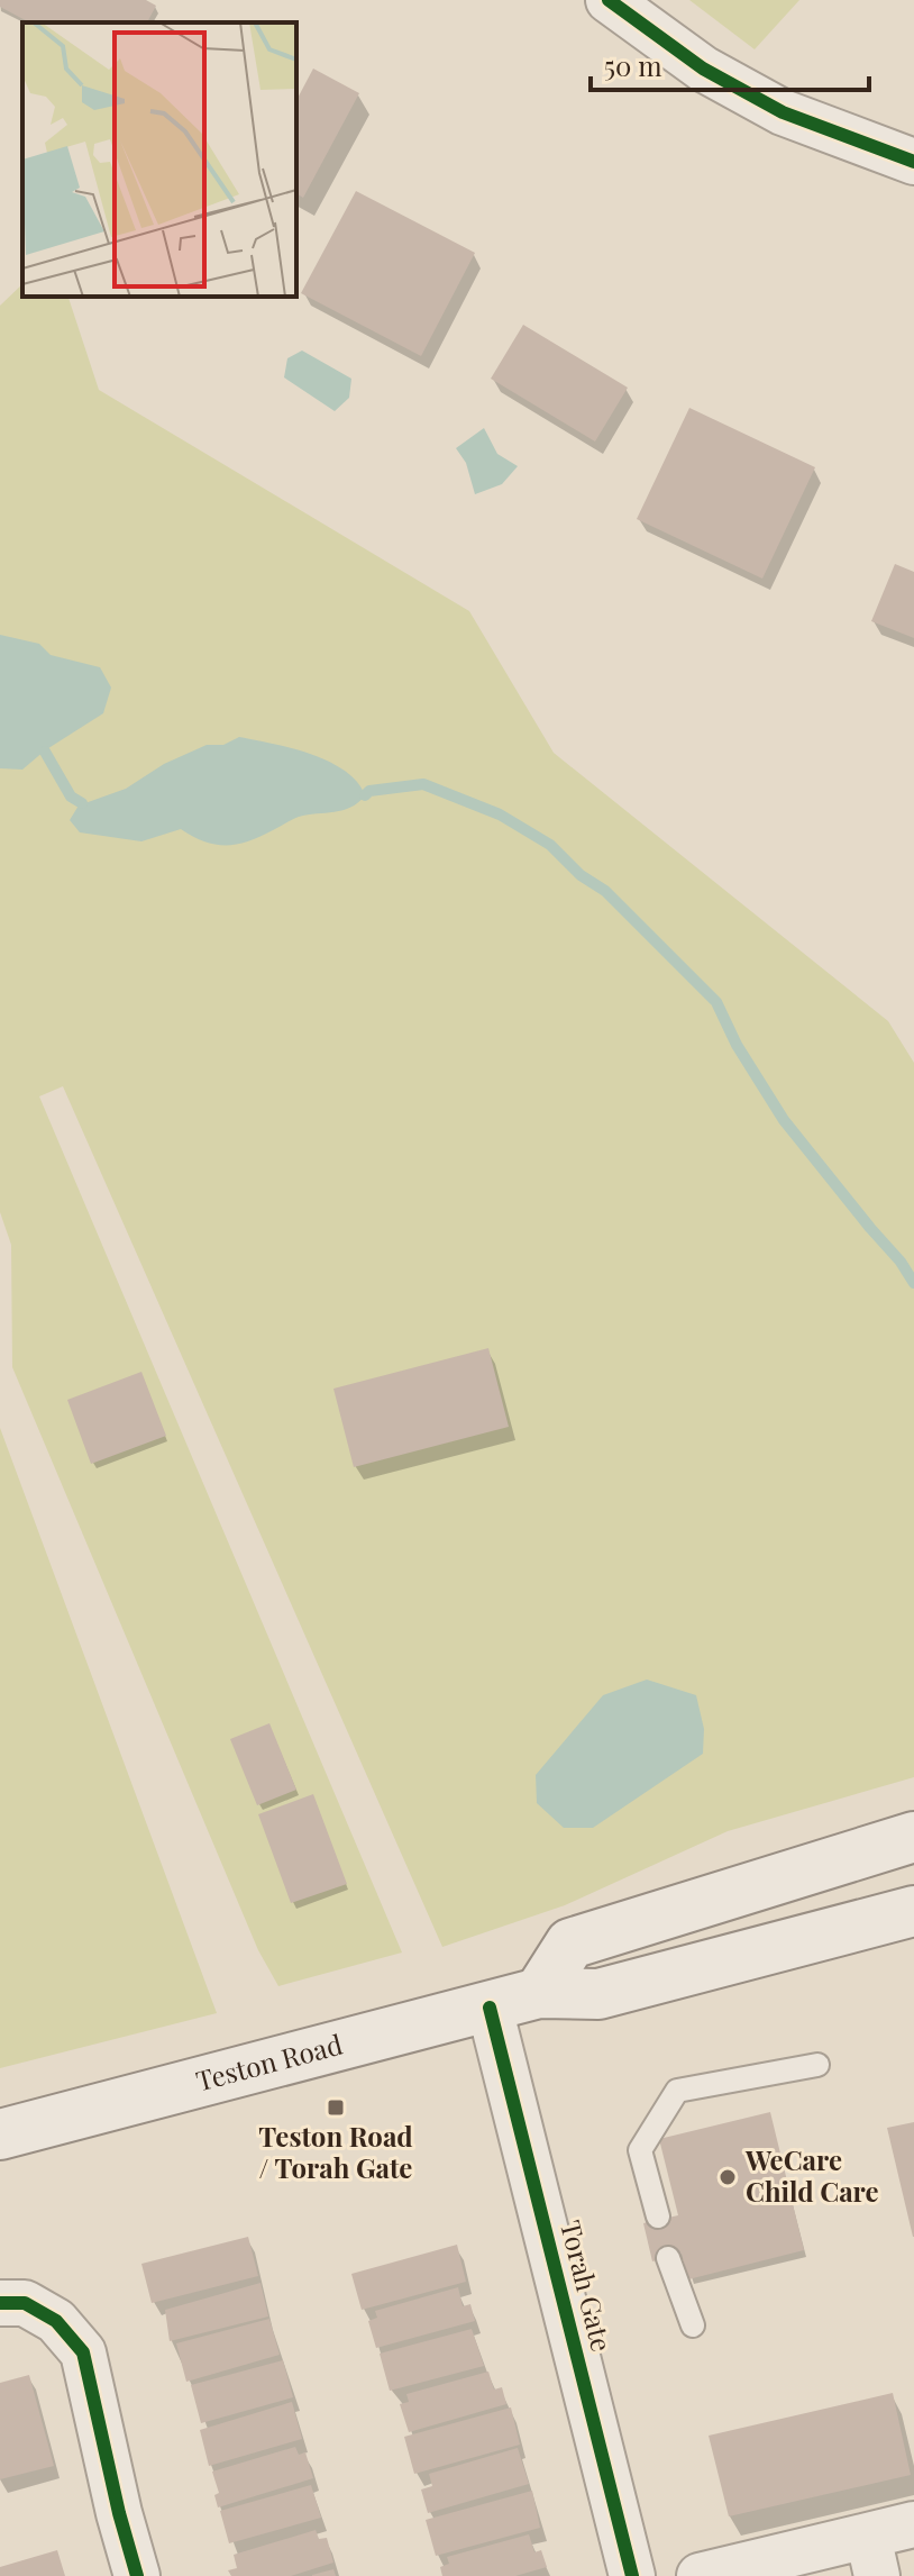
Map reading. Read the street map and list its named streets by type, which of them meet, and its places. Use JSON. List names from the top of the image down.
{
  "streets": {
    "main road": ["Teston Road"],
    "street": ["Torah Gate"]
  },
  "crossings": [
    ["Teston Road", "Torah Gate"]
  ],
  "places": {
    "transit": ["Teston Road / Torah Gate"],
    "other": ["WeCare Child Care"]
  },
  "scale_bar": "50 m"
}
